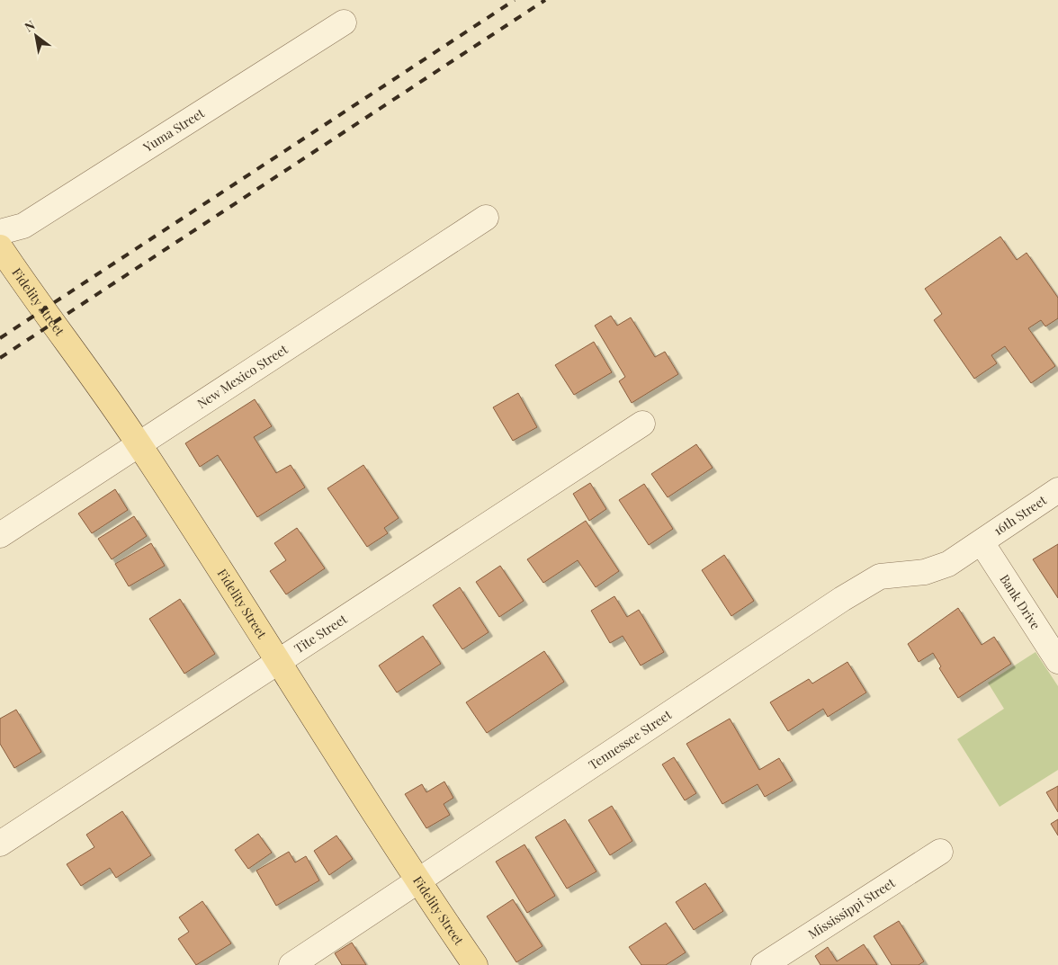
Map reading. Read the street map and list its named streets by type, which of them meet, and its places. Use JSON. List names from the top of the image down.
{
  "streets": {
    "main road": ["Fidelity Street"],
    "street": [
      "Yuma Street",
      "New Mexico Street",
      "16th Street",
      "Bank Drive",
      "Tite Street",
      "Tennessee Street",
      "Mississippi Street"
    ]
  },
  "crossings": [
    ["Fidelity Street", "New Mexico Street"],
    ["Fidelity Street", "Tite Street"],
    ["Fidelity Street", "Tennessee Street"],
    ["16th Street", "Bank Drive"],
    ["16th Street", "Tennessee Street"],
    ["Bank Drive", "Tennessee Street"]
  ],
  "north": "top left"
}
